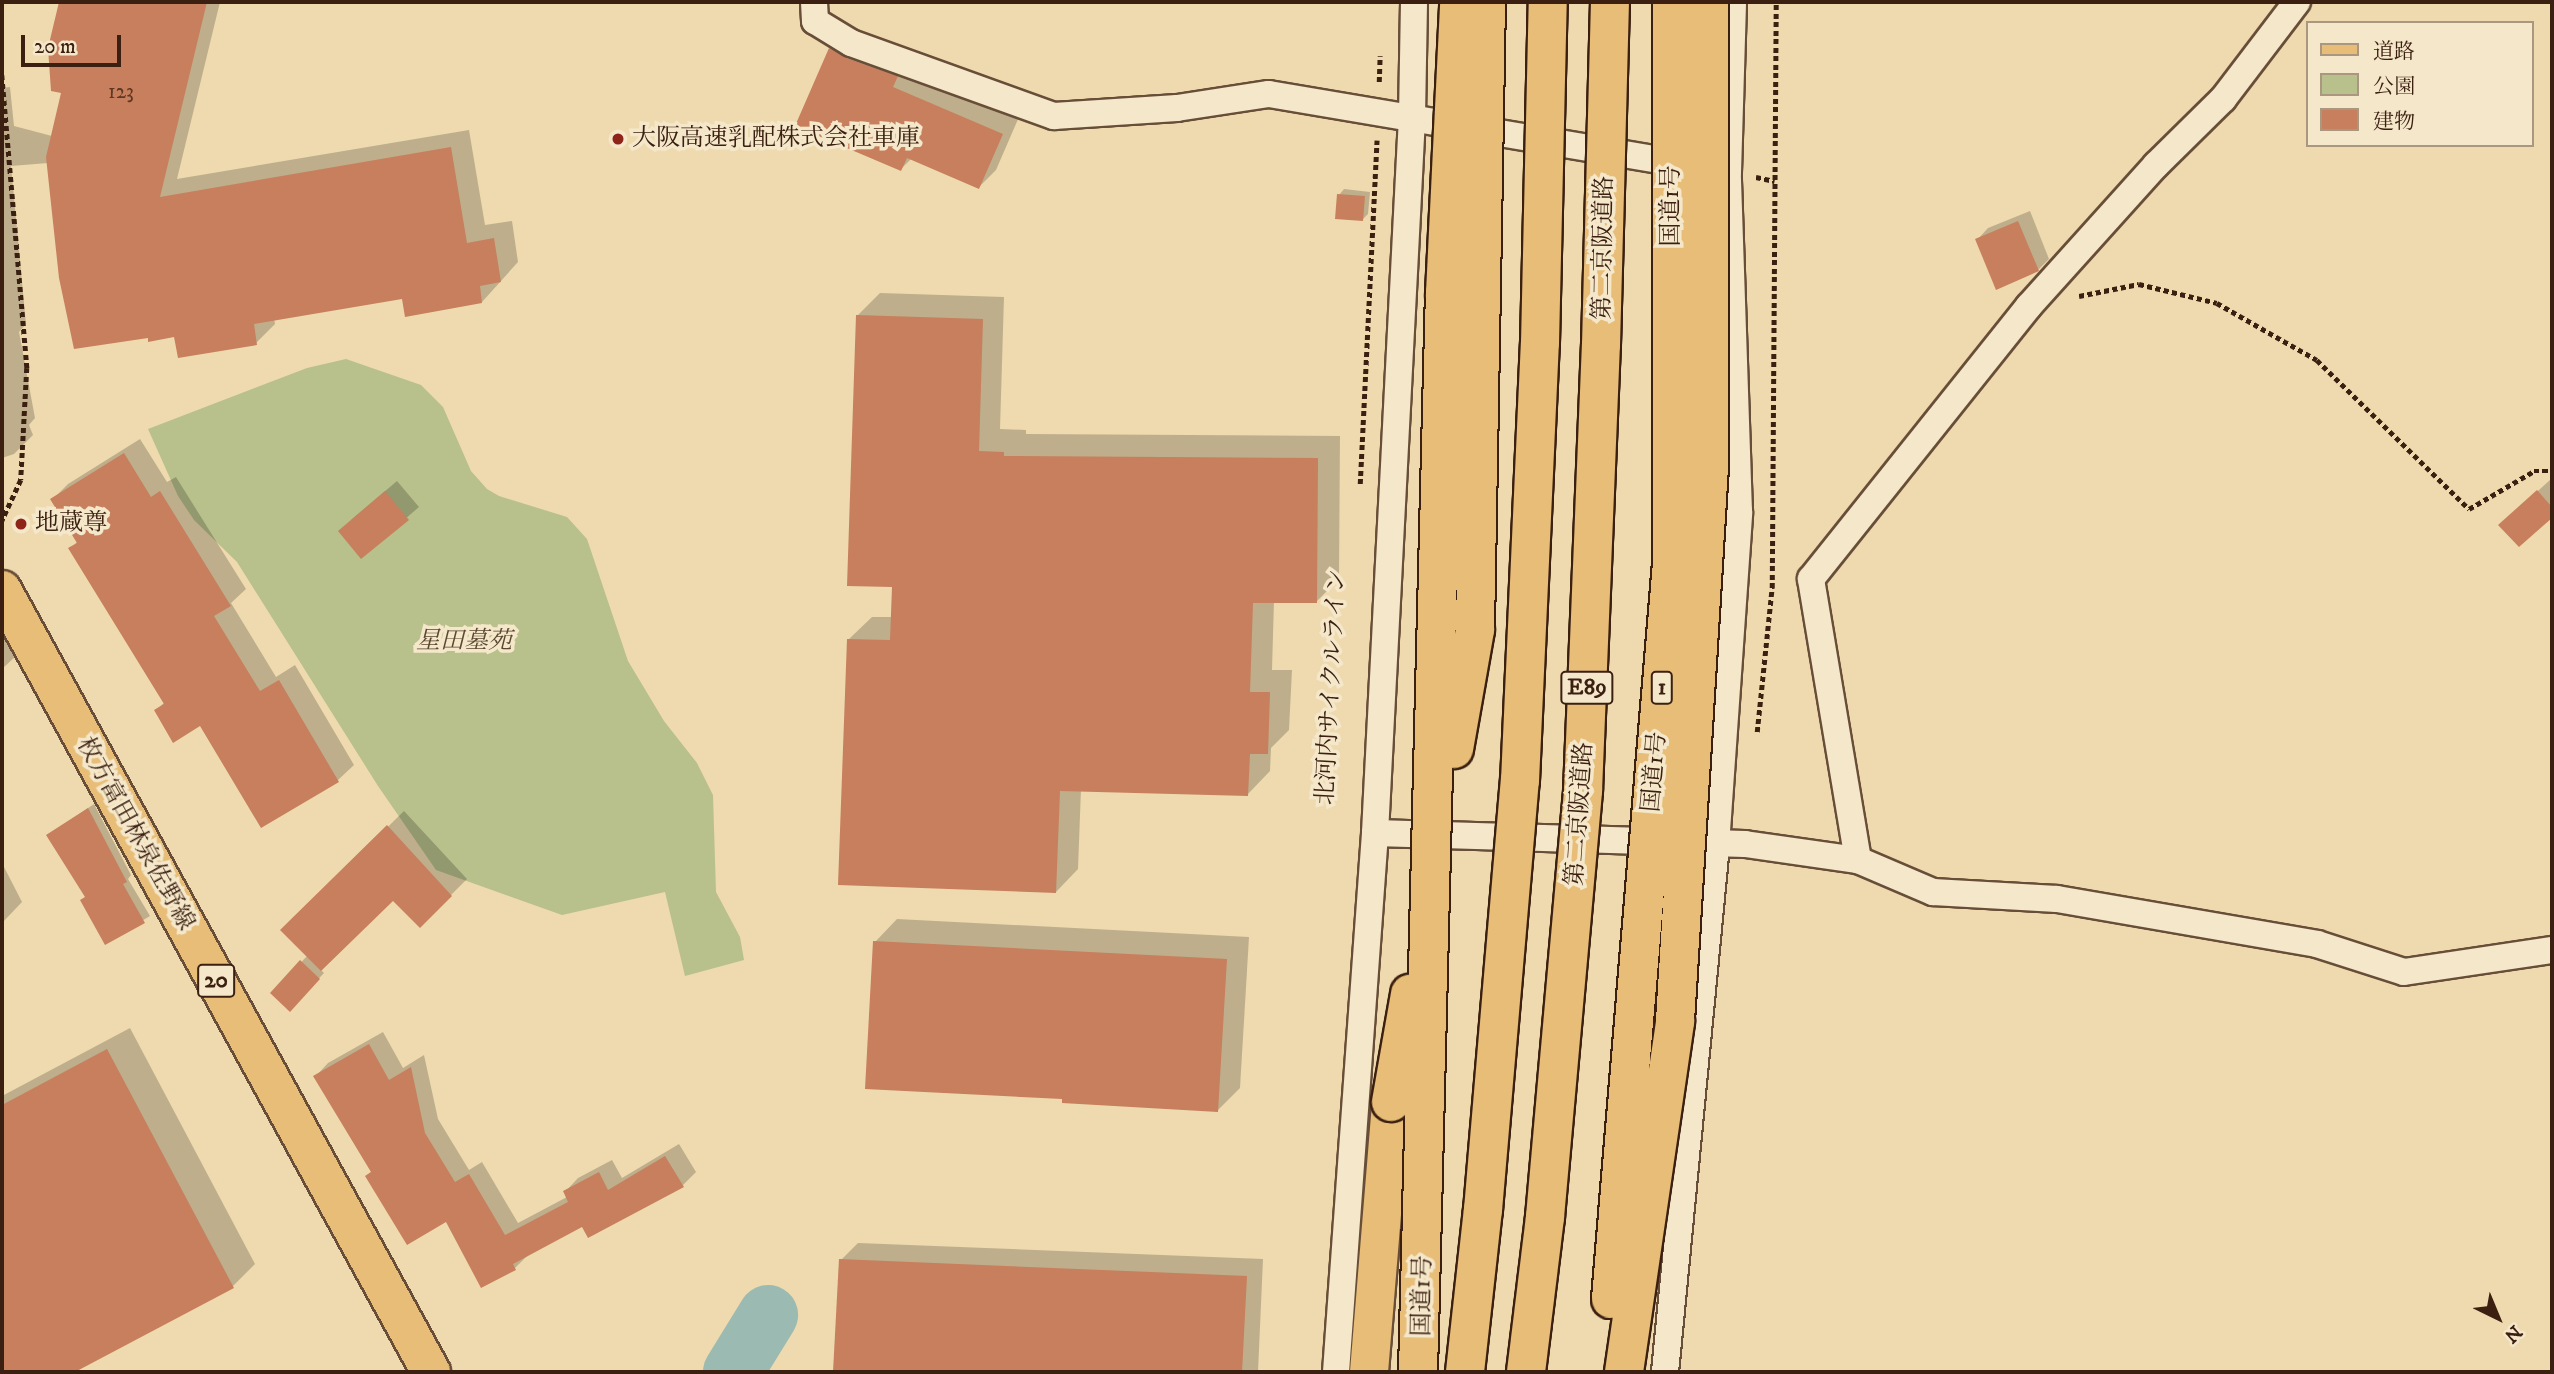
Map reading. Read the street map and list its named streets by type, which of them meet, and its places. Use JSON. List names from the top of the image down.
{
  "streets": {
    "main road": [
      "国道1号",
      "第二京阪道路",
      "E89",
      "1",
      "枚方富田林泉佐野線",
      "20"
    ]
  },
  "parks": ["星田墓苑"],
  "places": ["大阪高速乳配株式会社車庫", "地蔵尊"],
  "house_numbers": ["123"],
  "legend": ["道路", "公園", "建物"],
  "scale_bar": "20 m",
  "north": "bottom right"
}
